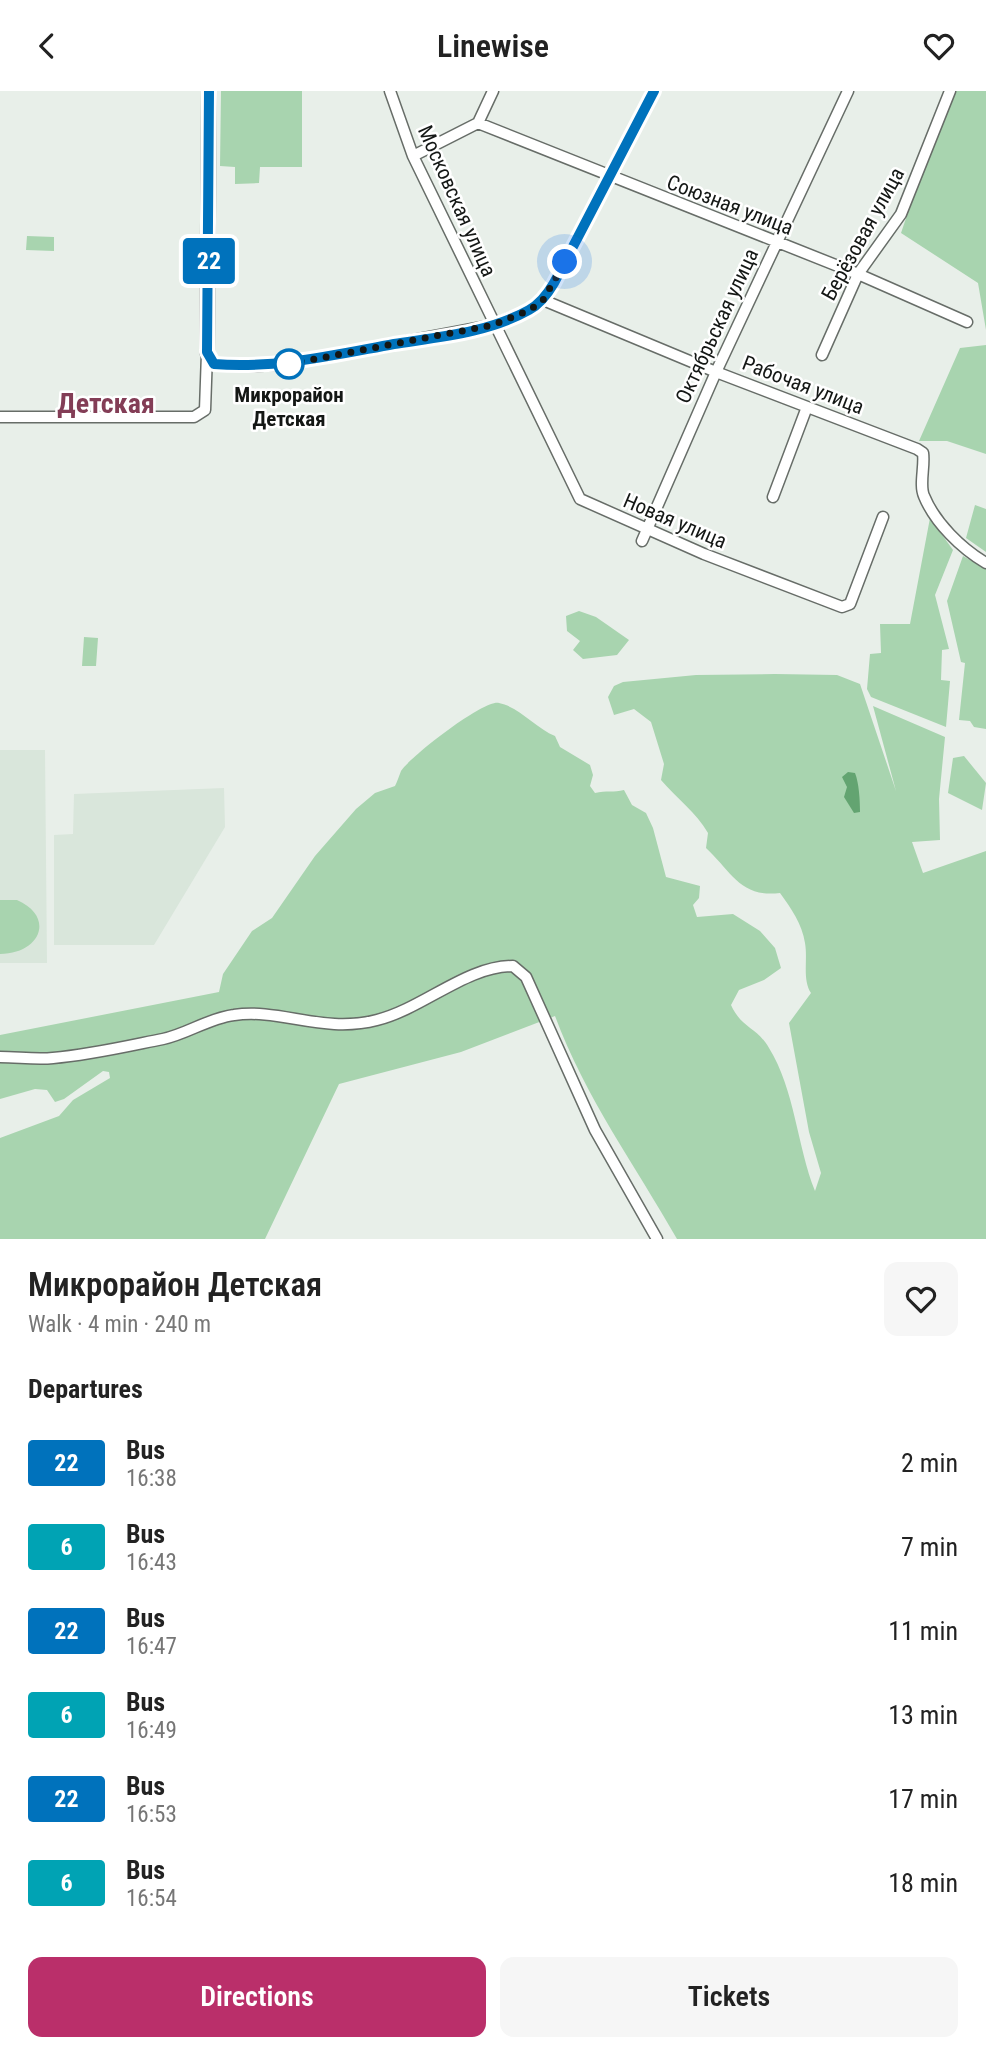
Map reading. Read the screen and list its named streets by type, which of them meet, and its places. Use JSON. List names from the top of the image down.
{
  "streets": {
    "street": [
      "Московская улица",
      "Союзная улица",
      "Берёзовая улица",
      "Октябрьская улица",
      "Рабочая улица",
      "Новая улица"
    ]
  },
  "crossings": [
    ["Московская улица", "Новая улица"],
    ["Союзная улица", "Берёзовая улица"],
    ["Союзная улица", "Октябрьская улица"],
    ["Октябрьская улица", "Рабочая улица"],
    ["Октябрьская улица", "Новая улица"]
  ],
  "districts": ["Детская"],
  "places": ["Микрорайон Детская"],
  "lines": ["bus line 22"],
  "page": {
    "header": "Linewise",
    "on_map": "22",
    "heading": [
      ["Микрорайон Детская", "Walk · 4 min · 240 m"],
      "Departures"
    ],
    "list": [
      {
        "mark": "22",
        "name": "Bus",
        "note": "16:38",
        "value": "2 min"
      },
      {
        "mark": "6",
        "name": "Bus",
        "note": "16:43",
        "value": "7 min"
      },
      {
        "mark": "22",
        "name": "Bus",
        "note": "16:47",
        "value": "11 min"
      },
      {
        "mark": "6",
        "name": "Bus",
        "note": "16:49",
        "value": "13 min"
      },
      {
        "mark": "22",
        "name": "Bus",
        "note": "16:53",
        "value": "17 min"
      },
      {
        "mark": "6",
        "name": "Bus",
        "note": "16:54",
        "value": "18 min"
      }
    ],
    "buttons": ["Directions", "Tickets"]
  }
}
